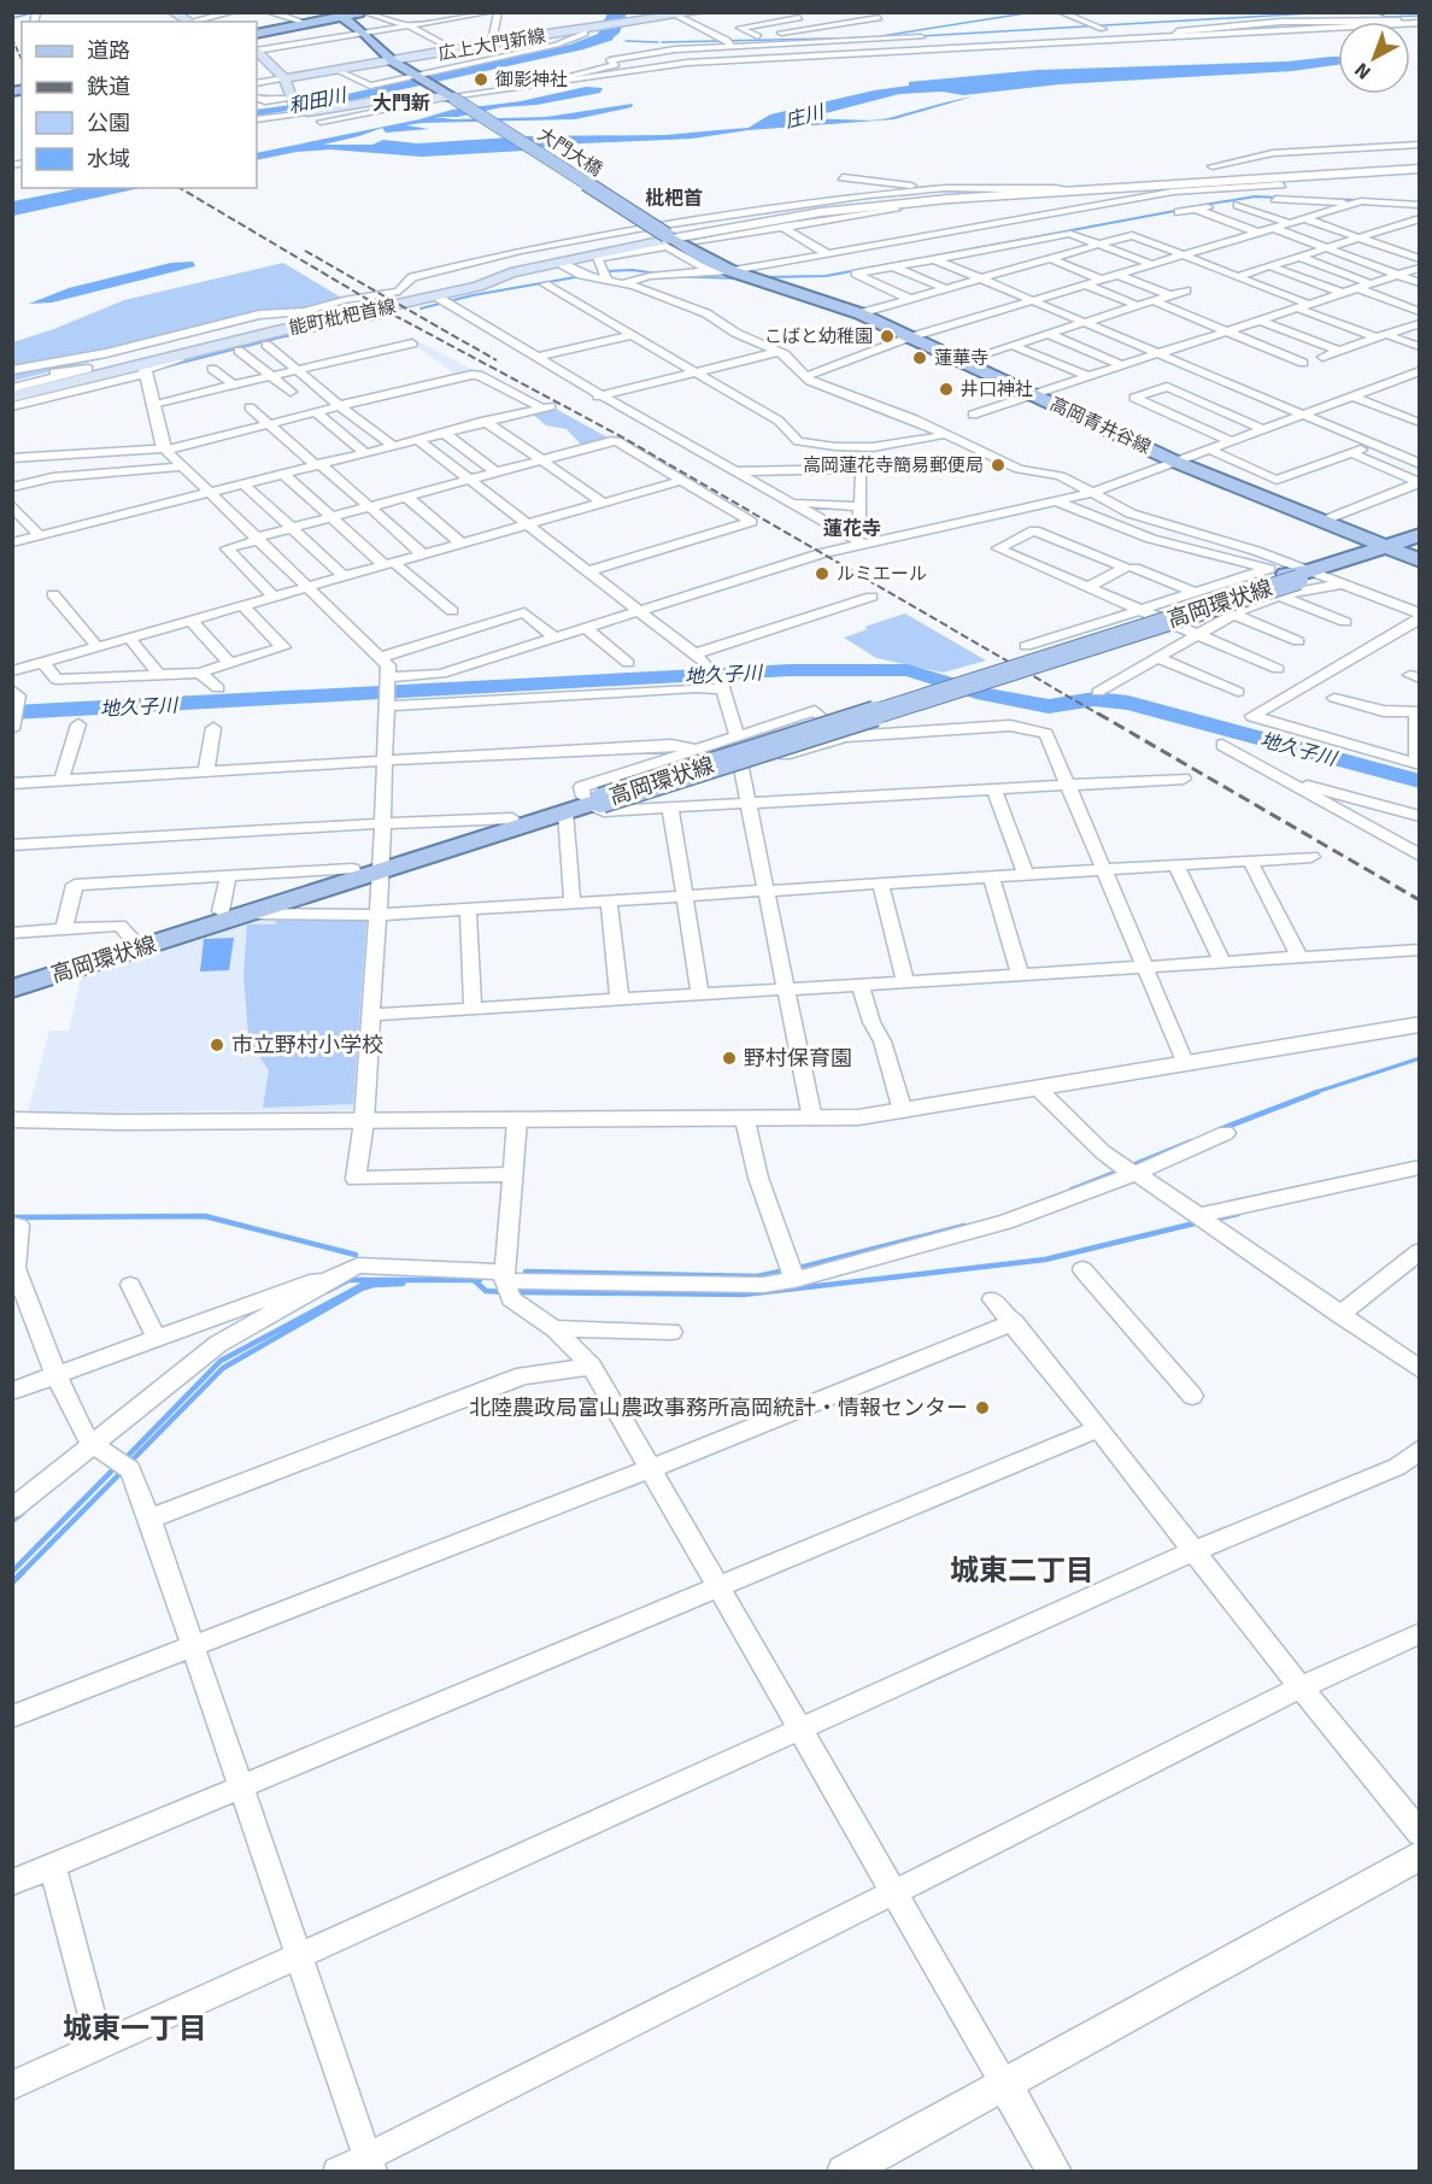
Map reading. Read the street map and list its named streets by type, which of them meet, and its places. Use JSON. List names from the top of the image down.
{
  "streets": {
    "main road": [
      "広上大門新線",
      "大門大橋",
      "能町枇杷首線",
      "高岡青井谷線",
      "高岡環状線"
    ]
  },
  "crossings": [
    ["大門大橋", "能町枇杷首線"],
    ["大門大橋", "高岡青井谷線"],
    ["能町枇杷首線", "高岡青井谷線"],
    ["高岡青井谷線", "高岡環状線"]
  ],
  "districts": [
    "大門新",
    "枇杷首",
    "蓮花寺",
    "城東二丁目",
    "城東一丁目"
  ],
  "water": ["和田川", "庄川", "地久子川"],
  "places": [
    "御影神社",
    "こばと幼稚園",
    "蓮華寺",
    "井口神社",
    "高岡蓮花寺簡易郵便局",
    "ルミエール",
    "市立野村小学校",
    "野村保育園",
    "北陸農政局富山農政事務所高岡統計・情報センター"
  ],
  "legend": [
    "道路",
    "鉄道",
    "公園",
    "水域"
  ],
  "north": "bottom left"
}
